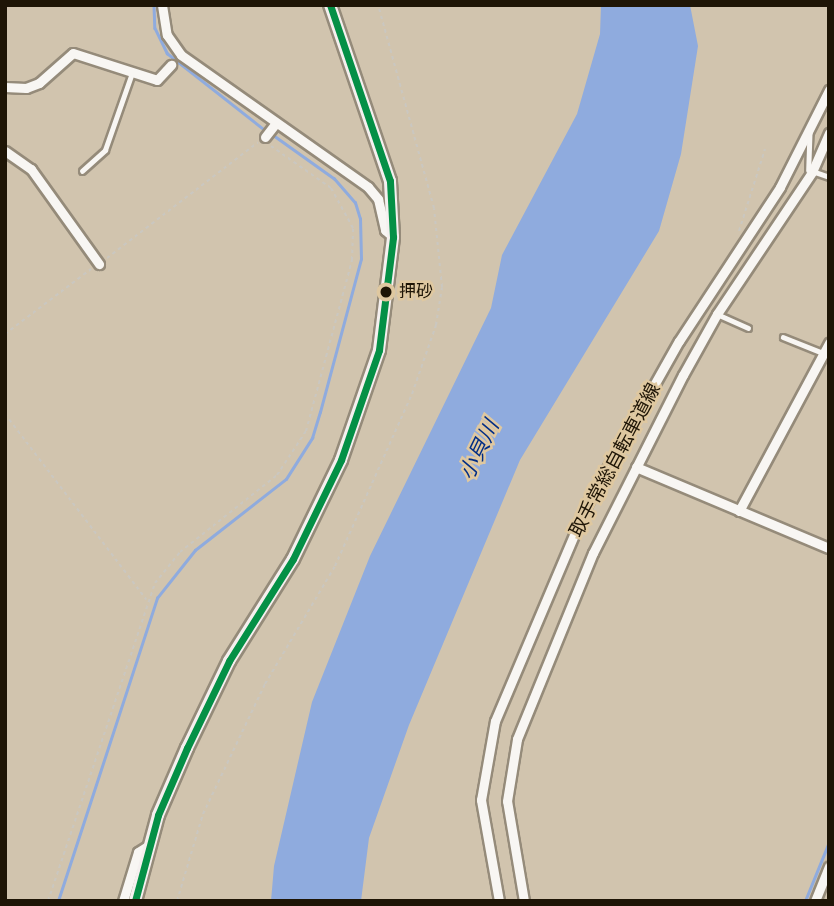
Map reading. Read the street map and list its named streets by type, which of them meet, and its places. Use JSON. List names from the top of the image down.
{
  "streets": {
    "street": ["取手常総自転車道線"]
  },
  "water": ["小貝川"],
  "places": ["押砂"]
}
